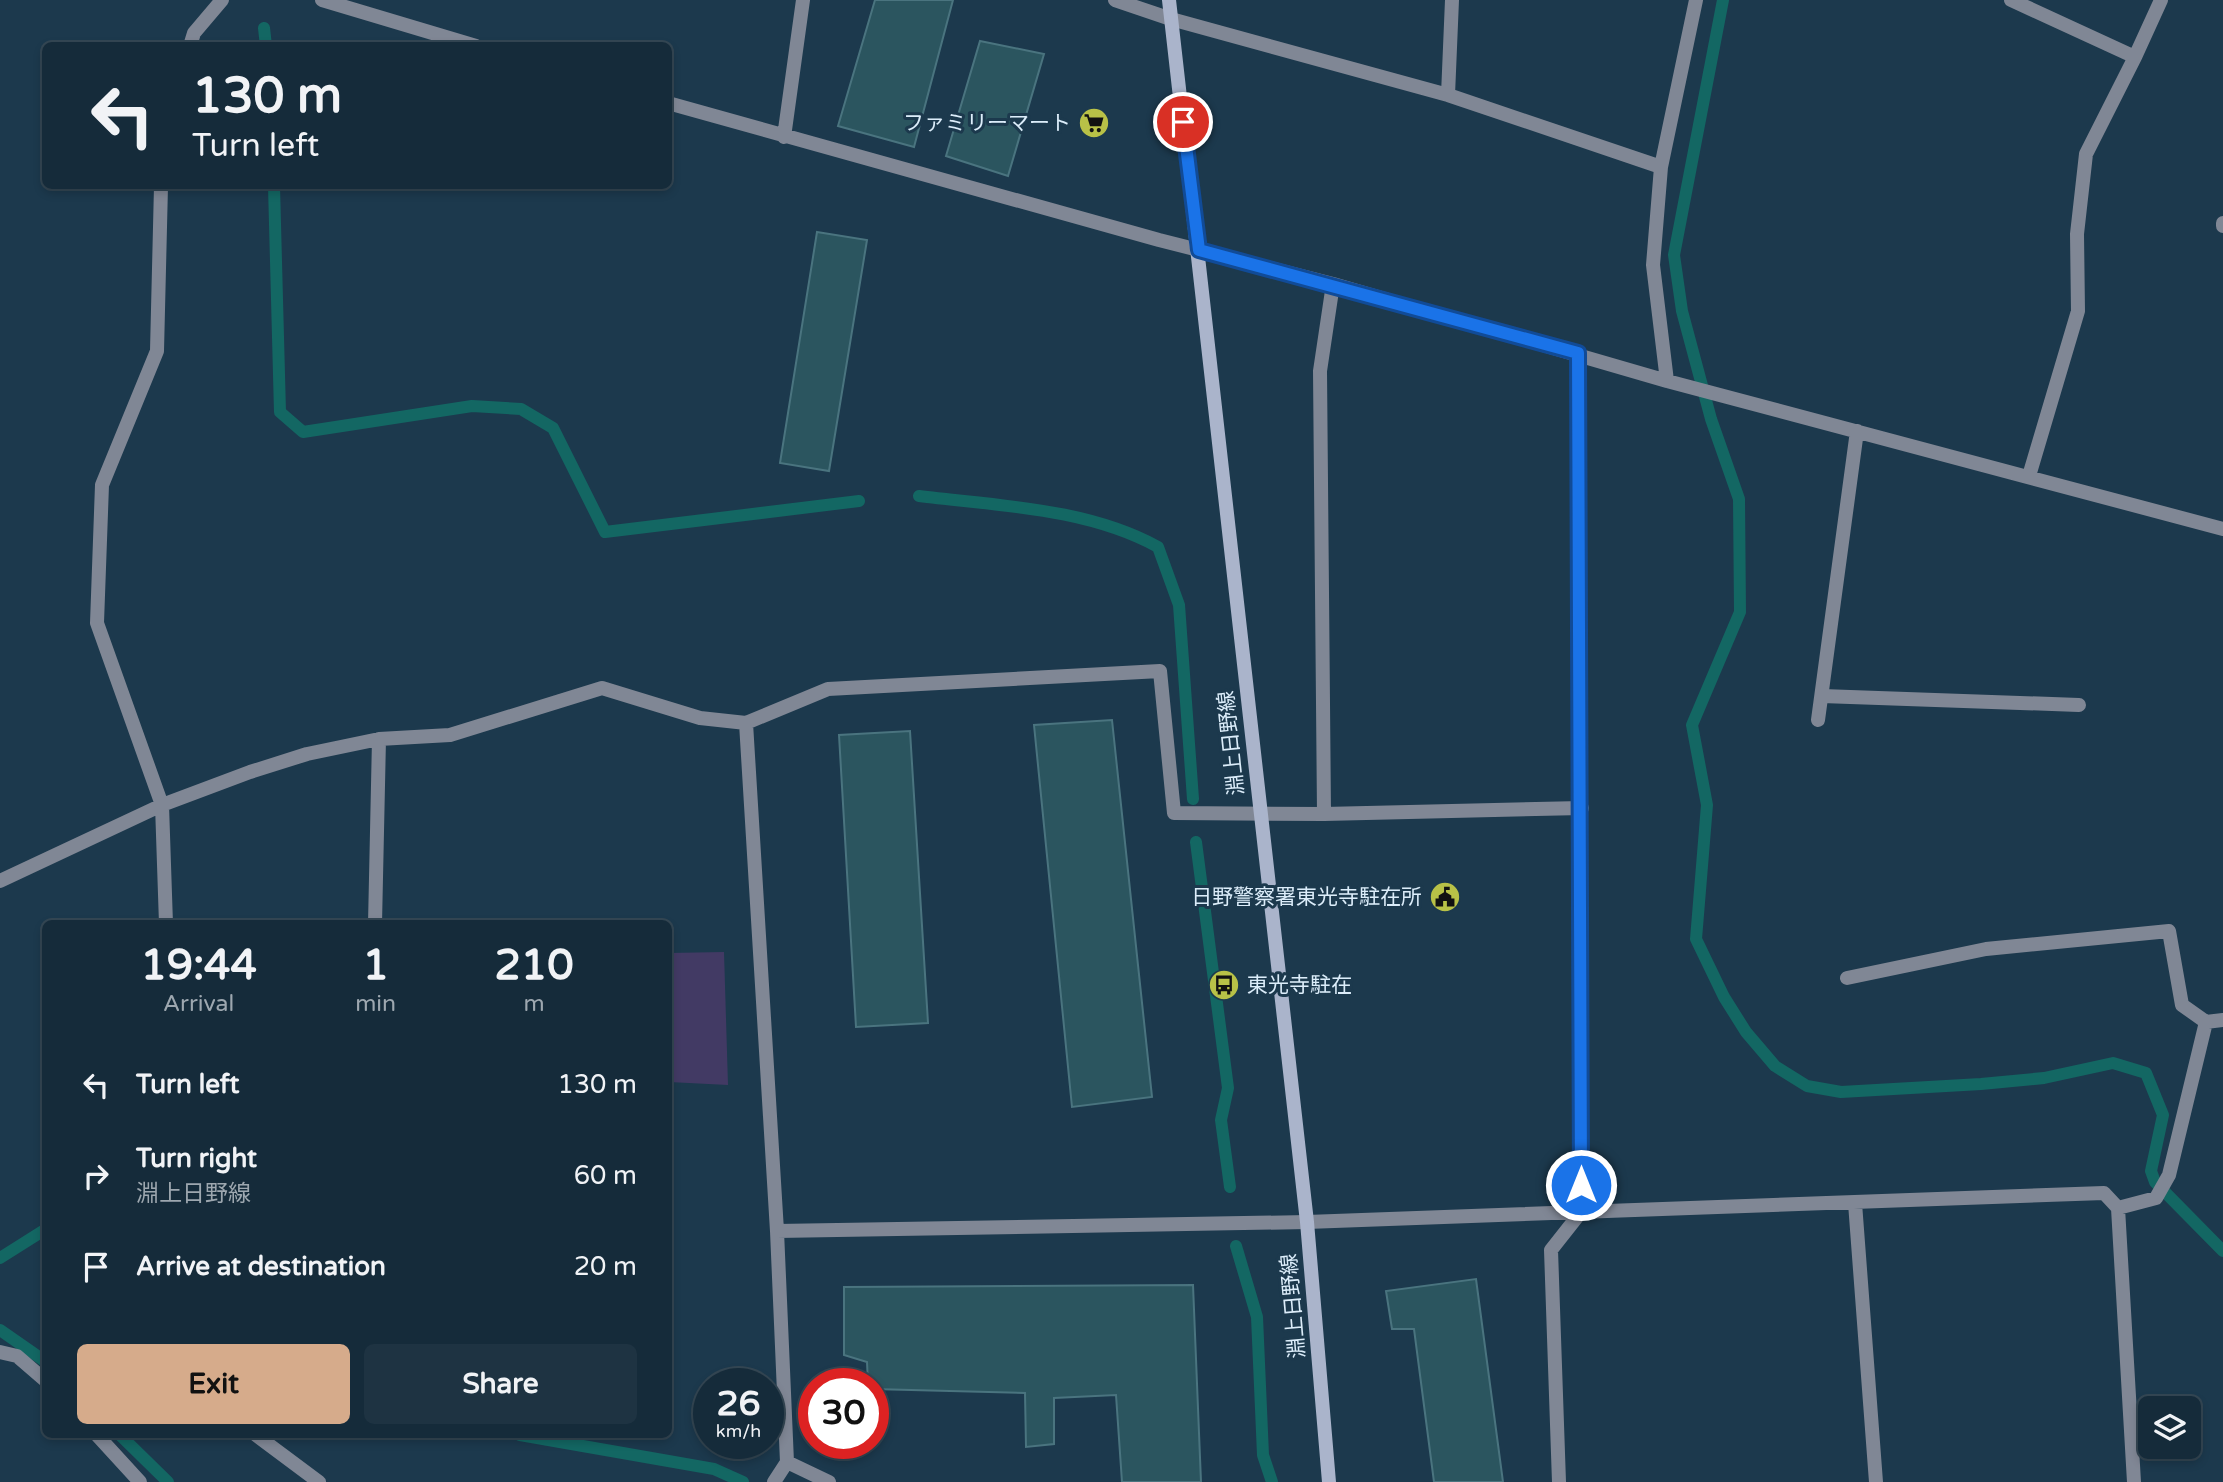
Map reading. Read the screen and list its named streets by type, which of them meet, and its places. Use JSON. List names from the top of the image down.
{
  "streets": {
    "main road": ["淵上日野線"]
  },
  "places": {
    "supermarket": ["ファミリーマート"],
    "public building": ["日野警察署東光寺駐在所"],
    "bus stop": ["東光寺駐在"]
  },
  "page": {
    "turn": ["130 m", "Turn left"],
    "eta": [
      "19:44",
      "Arrival",
      "1",
      "min",
      "210",
      "m"
    ],
    "list": [
      {
        "name": "Turn left",
        "value": "130 m"
      },
      {
        "name": "Turn right",
        "note": "淵上日野線",
        "value": "60 m"
      },
      {
        "name": "Arrive at destination",
        "value": "20 m"
      }
    ],
    "buttons": ["Exit", "Share"],
    "speed": "26 km/h",
    "limit": "30"
  }
}
